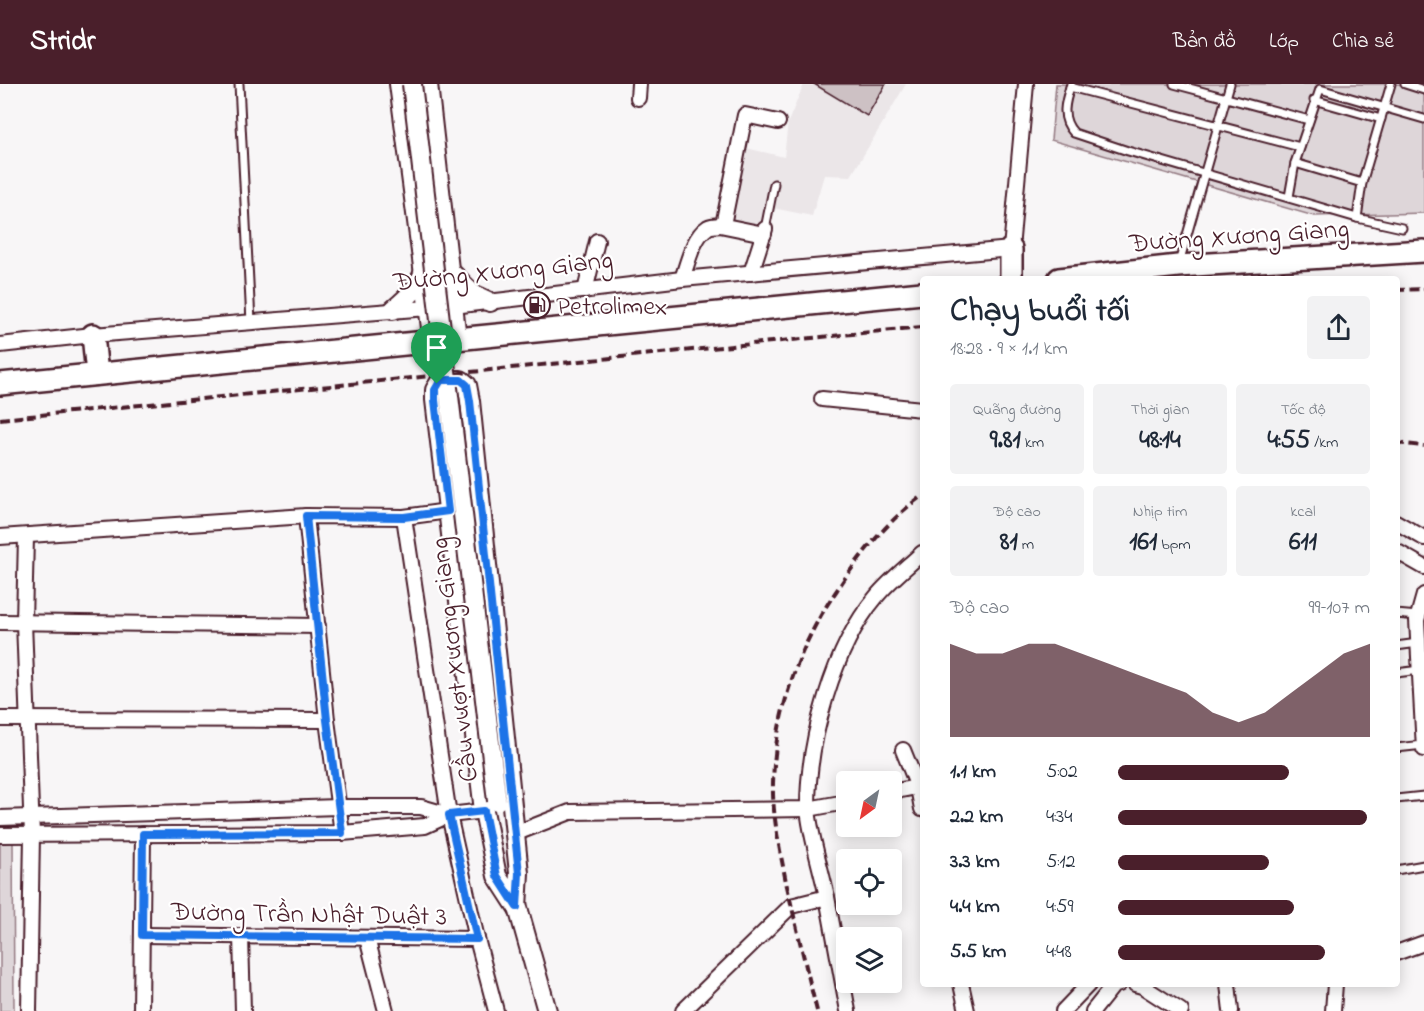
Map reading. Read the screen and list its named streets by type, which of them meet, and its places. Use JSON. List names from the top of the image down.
{
  "streets": {
    "main road": ["Đường Xương Giang"],
    "street": ["Cầu vượt Xương Giang", "Đường Trần Nhật Duật 3"]
  },
  "places": {
    "fuel station": ["Petrolimex"]
  },
  "north": "bottom left",
  "page": {
    "header": "Stridr",
    "nav": ["Bản đồ", "Lớp", "Chia sẻ"],
    "heading": ["Chạy buổi tối", "18:28 · 9 × 1.1 km"],
    "stats": [
      ["Quãng đường", "9.81 km"],
      ["Thời gian", "48:14"],
      ["Tốc độ", "4:55 /km"],
      ["Độ cao", "81 m"],
      ["Nhịp tim", "161 bpm"],
      ["kcal", "611"]
    ],
    "chart": ["Độ cao", "99–107 m"],
    "list": [
      {
        "name": "1.1 km",
        "note": "5:02"
      },
      {
        "name": "2.2 km",
        "note": "4:34"
      },
      {
        "name": "3.3 km",
        "note": "5:12"
      },
      {
        "name": "4.4 km",
        "note": "4:59"
      },
      {
        "name": "5.5 km",
        "note": "4:48"
      }
    ]
  }
}
